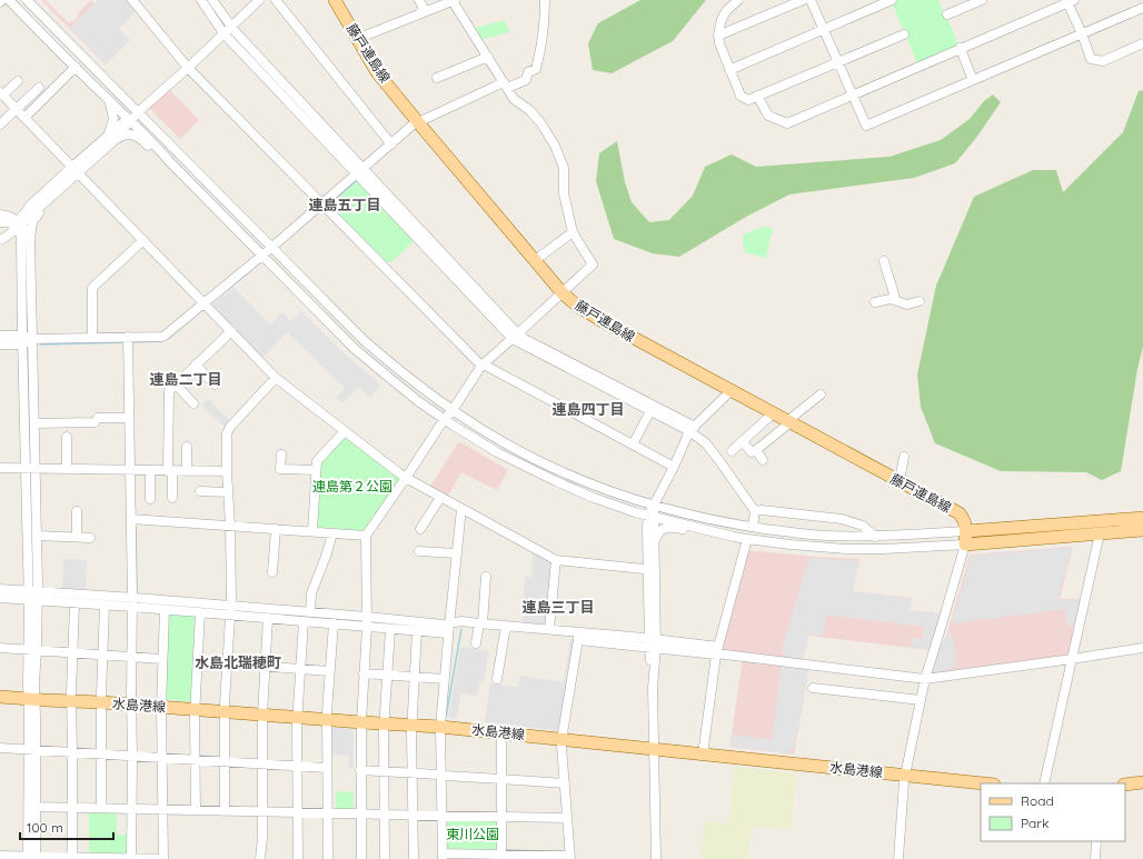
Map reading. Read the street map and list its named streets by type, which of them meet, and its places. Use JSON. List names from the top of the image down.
{
  "streets": {
    "main road": ["藤戸連島線", "水島港線"]
  },
  "districts": [
    "連島五丁目",
    "連島二丁目",
    "連島四丁目",
    "連島三丁目",
    "水島北瑞穂町"
  ],
  "parks": ["連島第２公園", "東川公園"],
  "legend": ["Road", "Park"],
  "scale_bar": "100 m"
}
